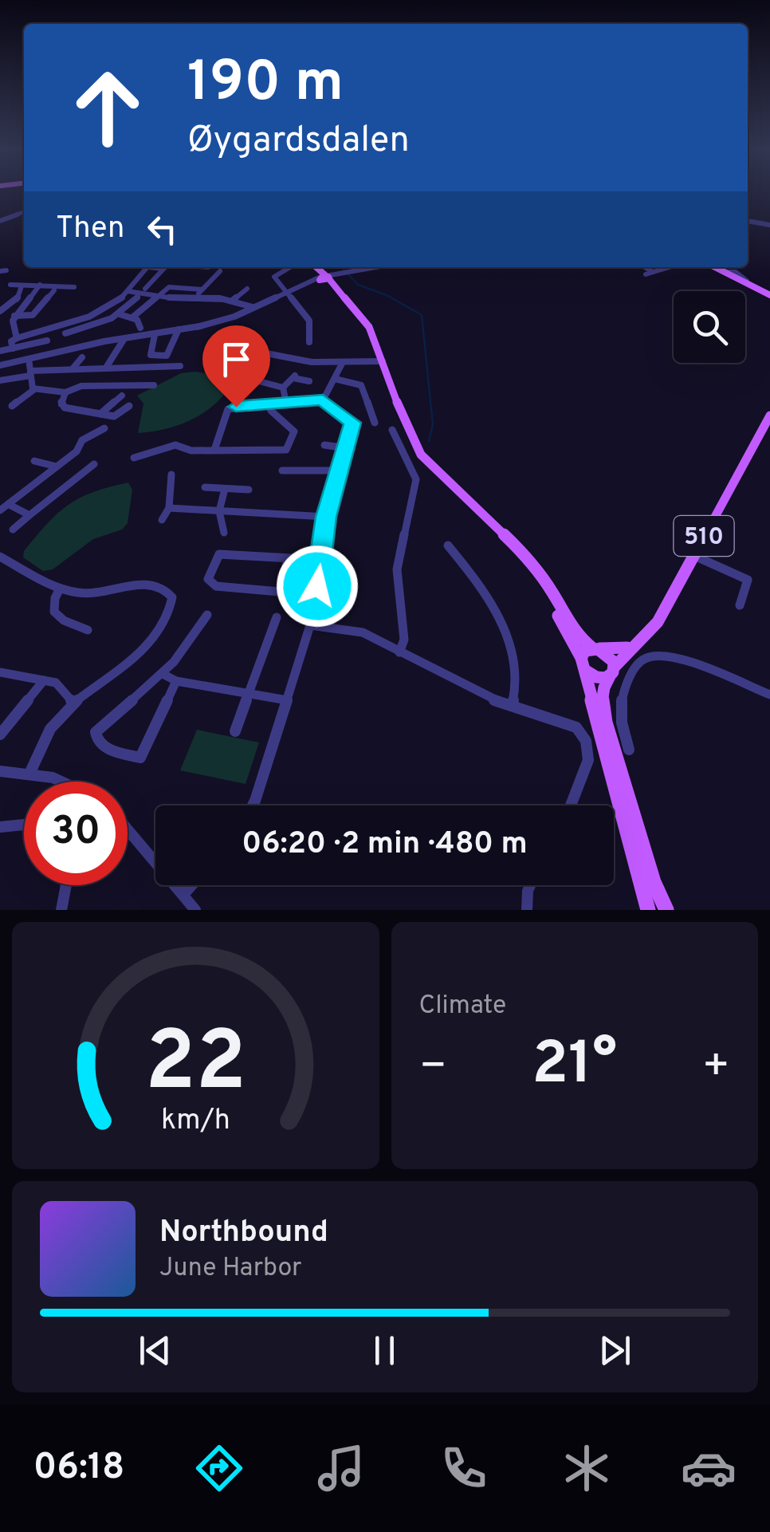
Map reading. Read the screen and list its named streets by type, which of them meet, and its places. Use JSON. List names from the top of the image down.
{
  "streets": {
    "main road": ["510"]
  },
  "page": {
    "turn": ["190 m", "Øygardsdalen"],
    "then": "Then",
    "limit": "30",
    "trip": "06:20 · 2 min · 480 m",
    "tile": "Climate",
    "heat": ["−", "21°", "+"],
    "song": ["Northbound", "June Harbor"],
    "tabs": "06:18",
    "gauge": ["22", "km/h"]
  }
}
